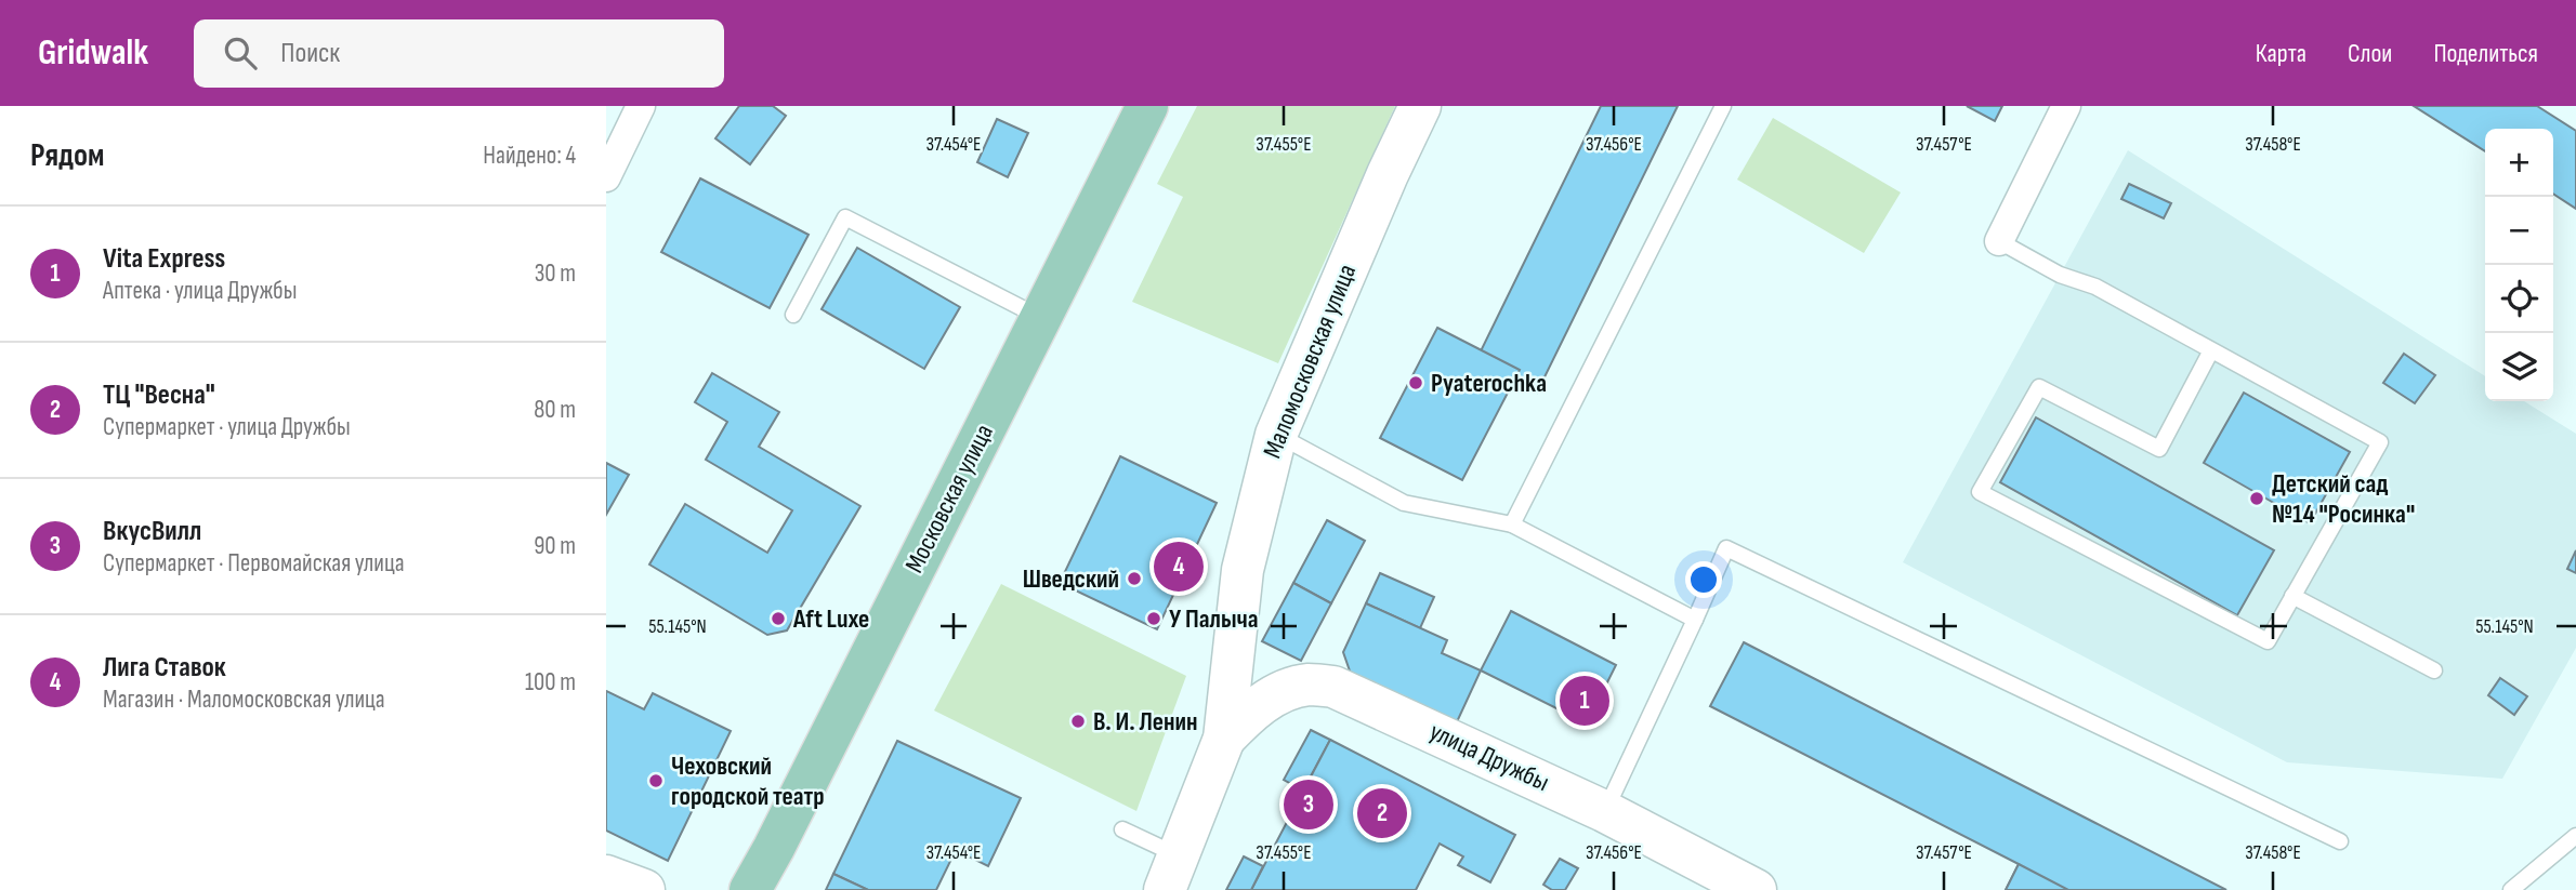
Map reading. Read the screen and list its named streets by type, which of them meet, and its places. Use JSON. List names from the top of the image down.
{
  "streets": {
    "main road": ["Московская улица"],
    "street": ["Маломосковская улица", "улица Дружбы"]
  },
  "crossings": [
    ["Маломосковская улица", "улица Дружбы"]
  ],
  "places": [
    "Pyaterochka",
    "Детский сад №14 \"Росинка\"",
    "Шведский",
    "Aft Luxe",
    "У Палыча",
    "В. И. Ленин",
    "Чеховский городской театр"
  ],
  "page": {
    "header": "Gridwalk",
    "search": "Поиск",
    "nav": ["Карта", "Слои", "Поделиться"],
    "heading": ["Рядом", "Найдено: 4"],
    "map_buttons": ["+", "−"],
    "list": [
      {
        "mark": "1",
        "name": "Vita Express",
        "note": "Аптека · улица Дружбы",
        "value": "30 m"
      },
      {
        "mark": "2",
        "name": "ТЦ \"Весна\"",
        "note": "Супермаркет · улица Дружбы",
        "value": "80 m"
      },
      {
        "mark": "3",
        "name": "ВкусВилл",
        "note": "Супермаркет · Первомайская улица",
        "value": "90 m"
      },
      {
        "mark": "4",
        "name": "Лига Ставок",
        "note": "Магазин · Маломосковская улица",
        "value": "100 m"
      }
    ],
    "pins": [
      "4",
      "1",
      "3",
      "2"
    ]
  },
  "coordinates": [
    "37.454°E",
    "37.455°E",
    "37.456°E",
    "37.457°E",
    "37.458°E",
    "55.145°N"
  ]
}
